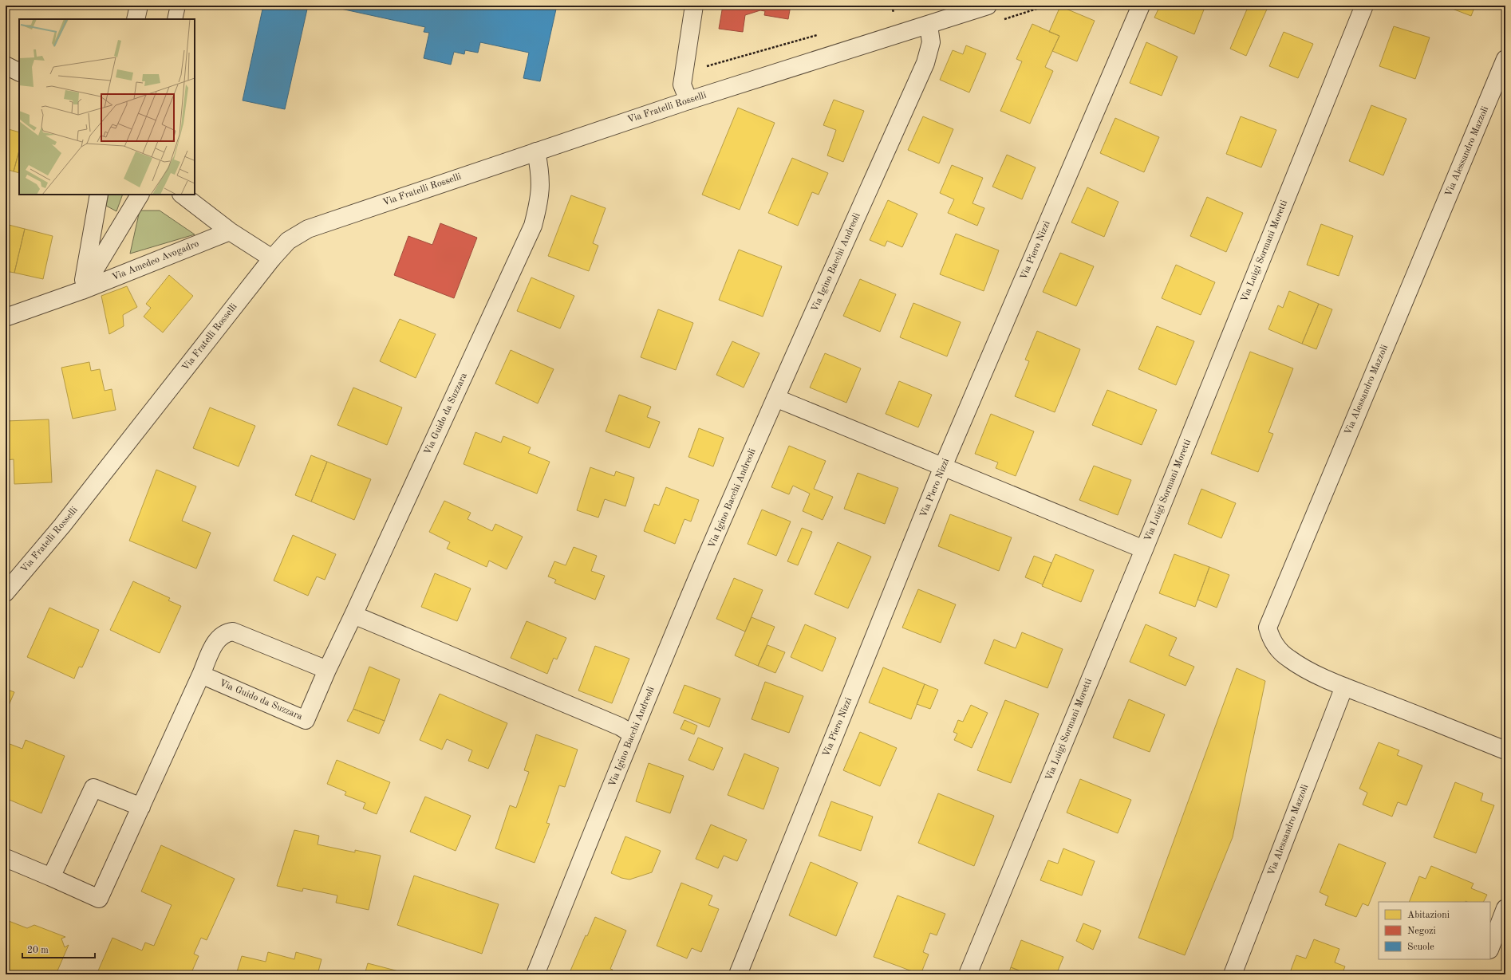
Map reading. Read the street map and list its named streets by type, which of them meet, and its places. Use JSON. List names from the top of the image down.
{
  "streets": {
    "street": [
      "Via Fratelli Rosselli",
      "Via Alessandro Mazzoli",
      "Via Piero Nizzi",
      "Via Luigi Sormani Moretti",
      "Via Amedeo Avogadro",
      "Via Igino Bacchi Andreoli",
      "Via Guido da Suzzara"
    ]
  },
  "crossings": [
    ["Via Fratelli Rosselli", "Via Igino Bacchi Andreoli"],
    ["Via Fratelli Rosselli", "Via Guido da Suzzara"]
  ],
  "legend": ["Abitazioni", "Negozi", "Scuole"],
  "scale_bar": "20 m"
}
